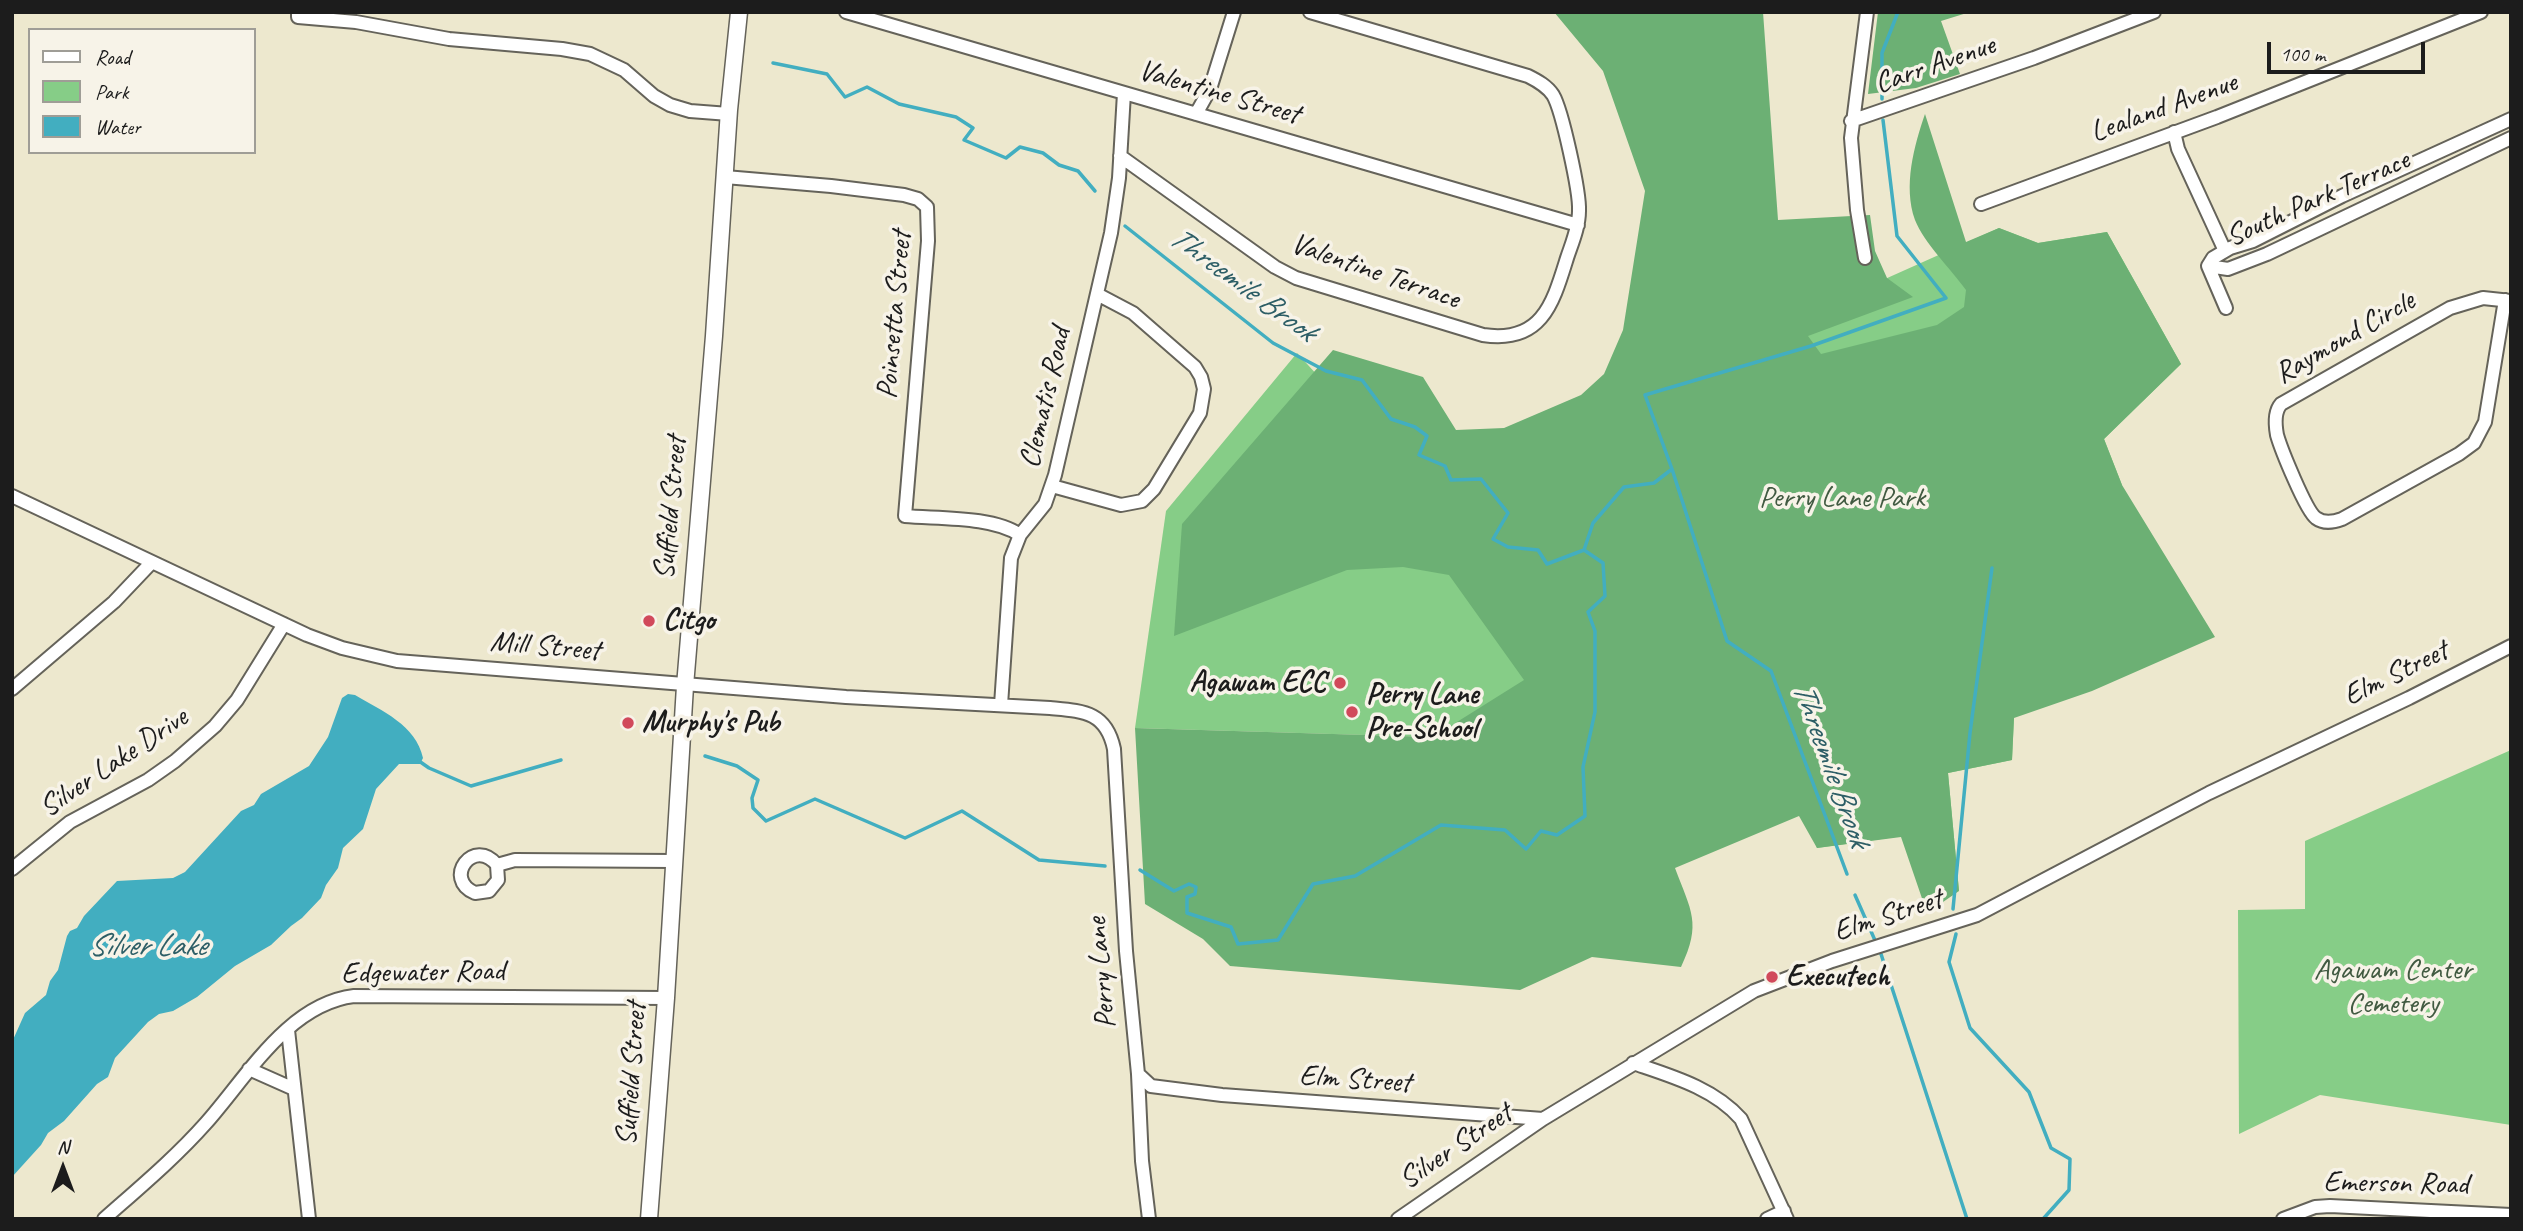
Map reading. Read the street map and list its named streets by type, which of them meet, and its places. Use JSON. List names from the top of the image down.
{
  "streets": {
    "main road": ["Suffield Street"],
    "street": [
      "Carr Avenue",
      "Valentine Street",
      "Lealand Avenue",
      "South Park Terrace",
      "Valentine Terrace",
      "Poinsetta Street",
      "Raymond Circle",
      "Clematis Road",
      "Mill Street",
      "Elm Street",
      "Silver Lake Drive",
      "Edgewater Road",
      "Perry Lane",
      "Silver Street",
      "Emerson Road"
    ]
  },
  "crossings": [
    ["Valentine Street", "Valentine Terrace"],
    ["Valentine Street", "Clematis Road"],
    ["Lealand Avenue", "South Park Terrace"],
    ["Valentine Terrace", "Clematis Road"],
    ["Poinsetta Street", "Clematis Road"],
    ["Poinsetta Street", "Suffield Street"],
    ["Clematis Road", "Mill Street"],
    ["Suffield Street", "Mill Street"],
    ["Suffield Street", "Edgewater Road"],
    ["Mill Street", "Silver Lake Drive"],
    ["Mill Street", "Perry Lane"],
    ["Elm Street", "Perry Lane"],
    ["Elm Street", "Silver Street"]
  ],
  "water": ["Threemile Brook", "Silver Lake"],
  "parks": ["Perry Lane Park", "Agawam Center Cemetery"],
  "places": [
    "Citgo",
    "Agawam ECC",
    "Perry Lane Pre-School",
    "Murphy's Pub",
    "Executech"
  ],
  "legend": ["Road", "Park", "Water"],
  "scale_bar": "100 m",
  "north": "top"
}
